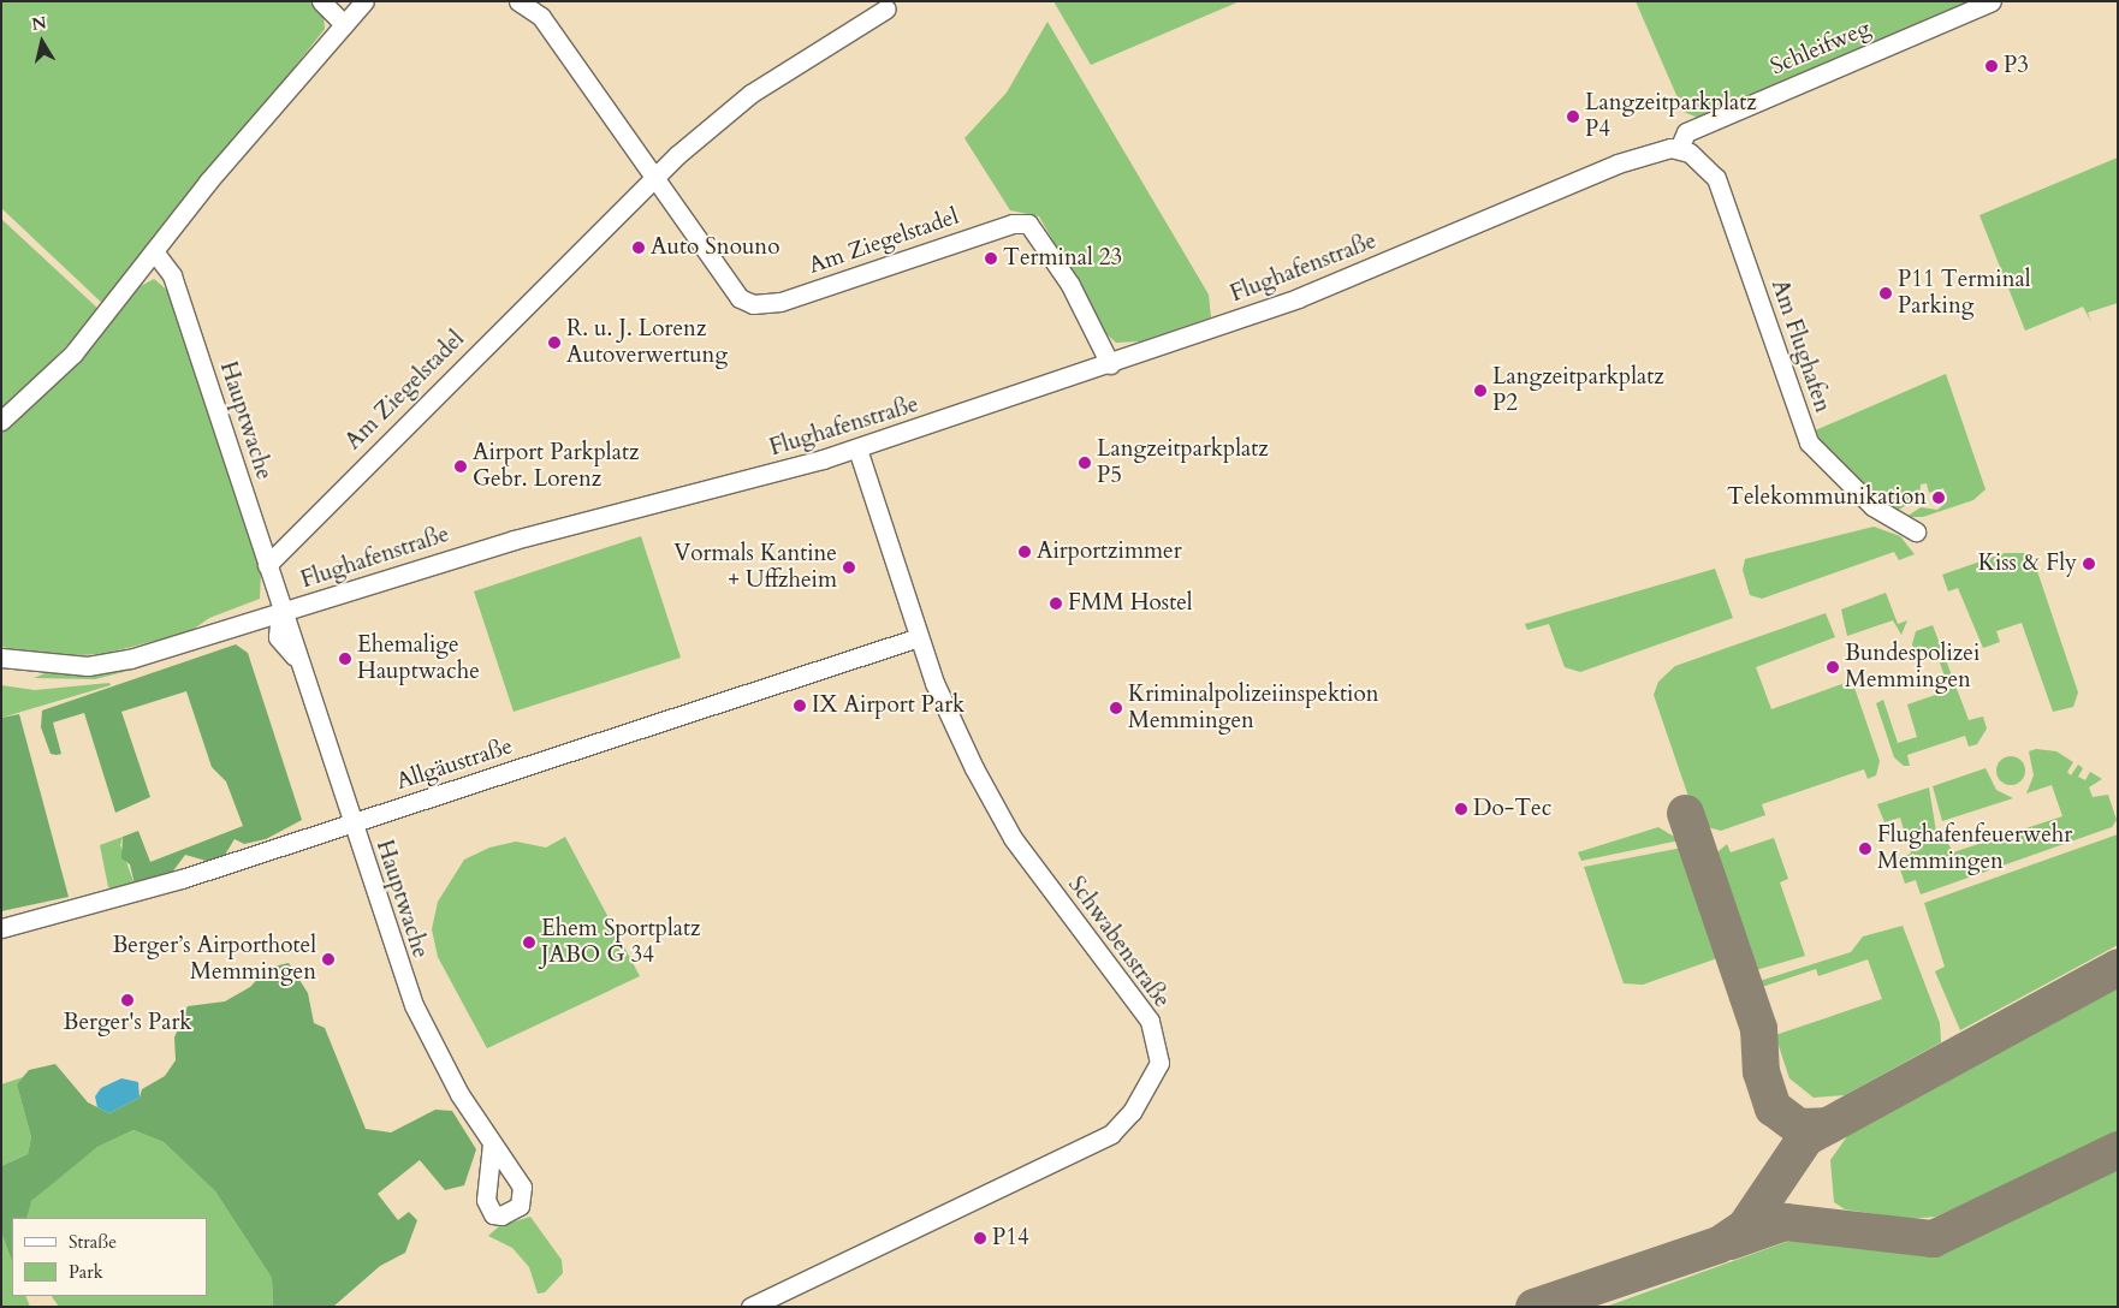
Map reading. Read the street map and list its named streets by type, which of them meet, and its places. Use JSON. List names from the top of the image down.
{
  "streets": {
    "street": [
      "Schleifweg",
      "Am Ziegelstadel",
      "Flughafenstraße",
      "Am Flughafen",
      "Hauptwache",
      "Allgäustraße",
      "Schwabenstraße"
    ]
  },
  "crossings": [
    ["Schleifweg", "Flughafenstraße"],
    ["Schleifweg", "Am Flughafen"],
    ["Am Ziegelstadel", "Flughafenstraße"],
    ["Am Ziegelstadel", "Hauptwache"],
    ["Flughafenstraße", "Am Flughafen"],
    ["Flughafenstraße", "Hauptwache"],
    ["Flughafenstraße", "Schwabenstraße"],
    ["Hauptwache", "Allgäustraße"],
    ["Allgäustraße", "Schwabenstraße"]
  ],
  "places": [
    "P3",
    "Langzeitparkplatz P4",
    "Auto Snouno",
    "Terminal 23",
    "P11 Terminal Parking",
    "R. u. J. Lorenz Autoverwertung",
    "Langzeitparkplatz P2",
    "Langzeitparkplatz P5",
    "Airport Parkplatz Gebr. Lorenz",
    "Telekommunikation",
    "Airportzimmer",
    "Kiss & Fly",
    "Vormals Kantine + Uffzheim",
    "FMM Hostel",
    "Ehemalige Hauptwache",
    "Bundespolizei Memmingen",
    "IX Airport Park",
    "Kriminalpolizeiinspektion Memmingen",
    "Do-Tec",
    "Flughafenfeuerwehr Memmingen",
    "Ehem Sportplatz JABO G 34",
    "Berger’s Airporthotel Memmingen",
    "Berger's Park",
    "P14"
  ],
  "legend": ["Straße", "Park"],
  "north": "top"
}
